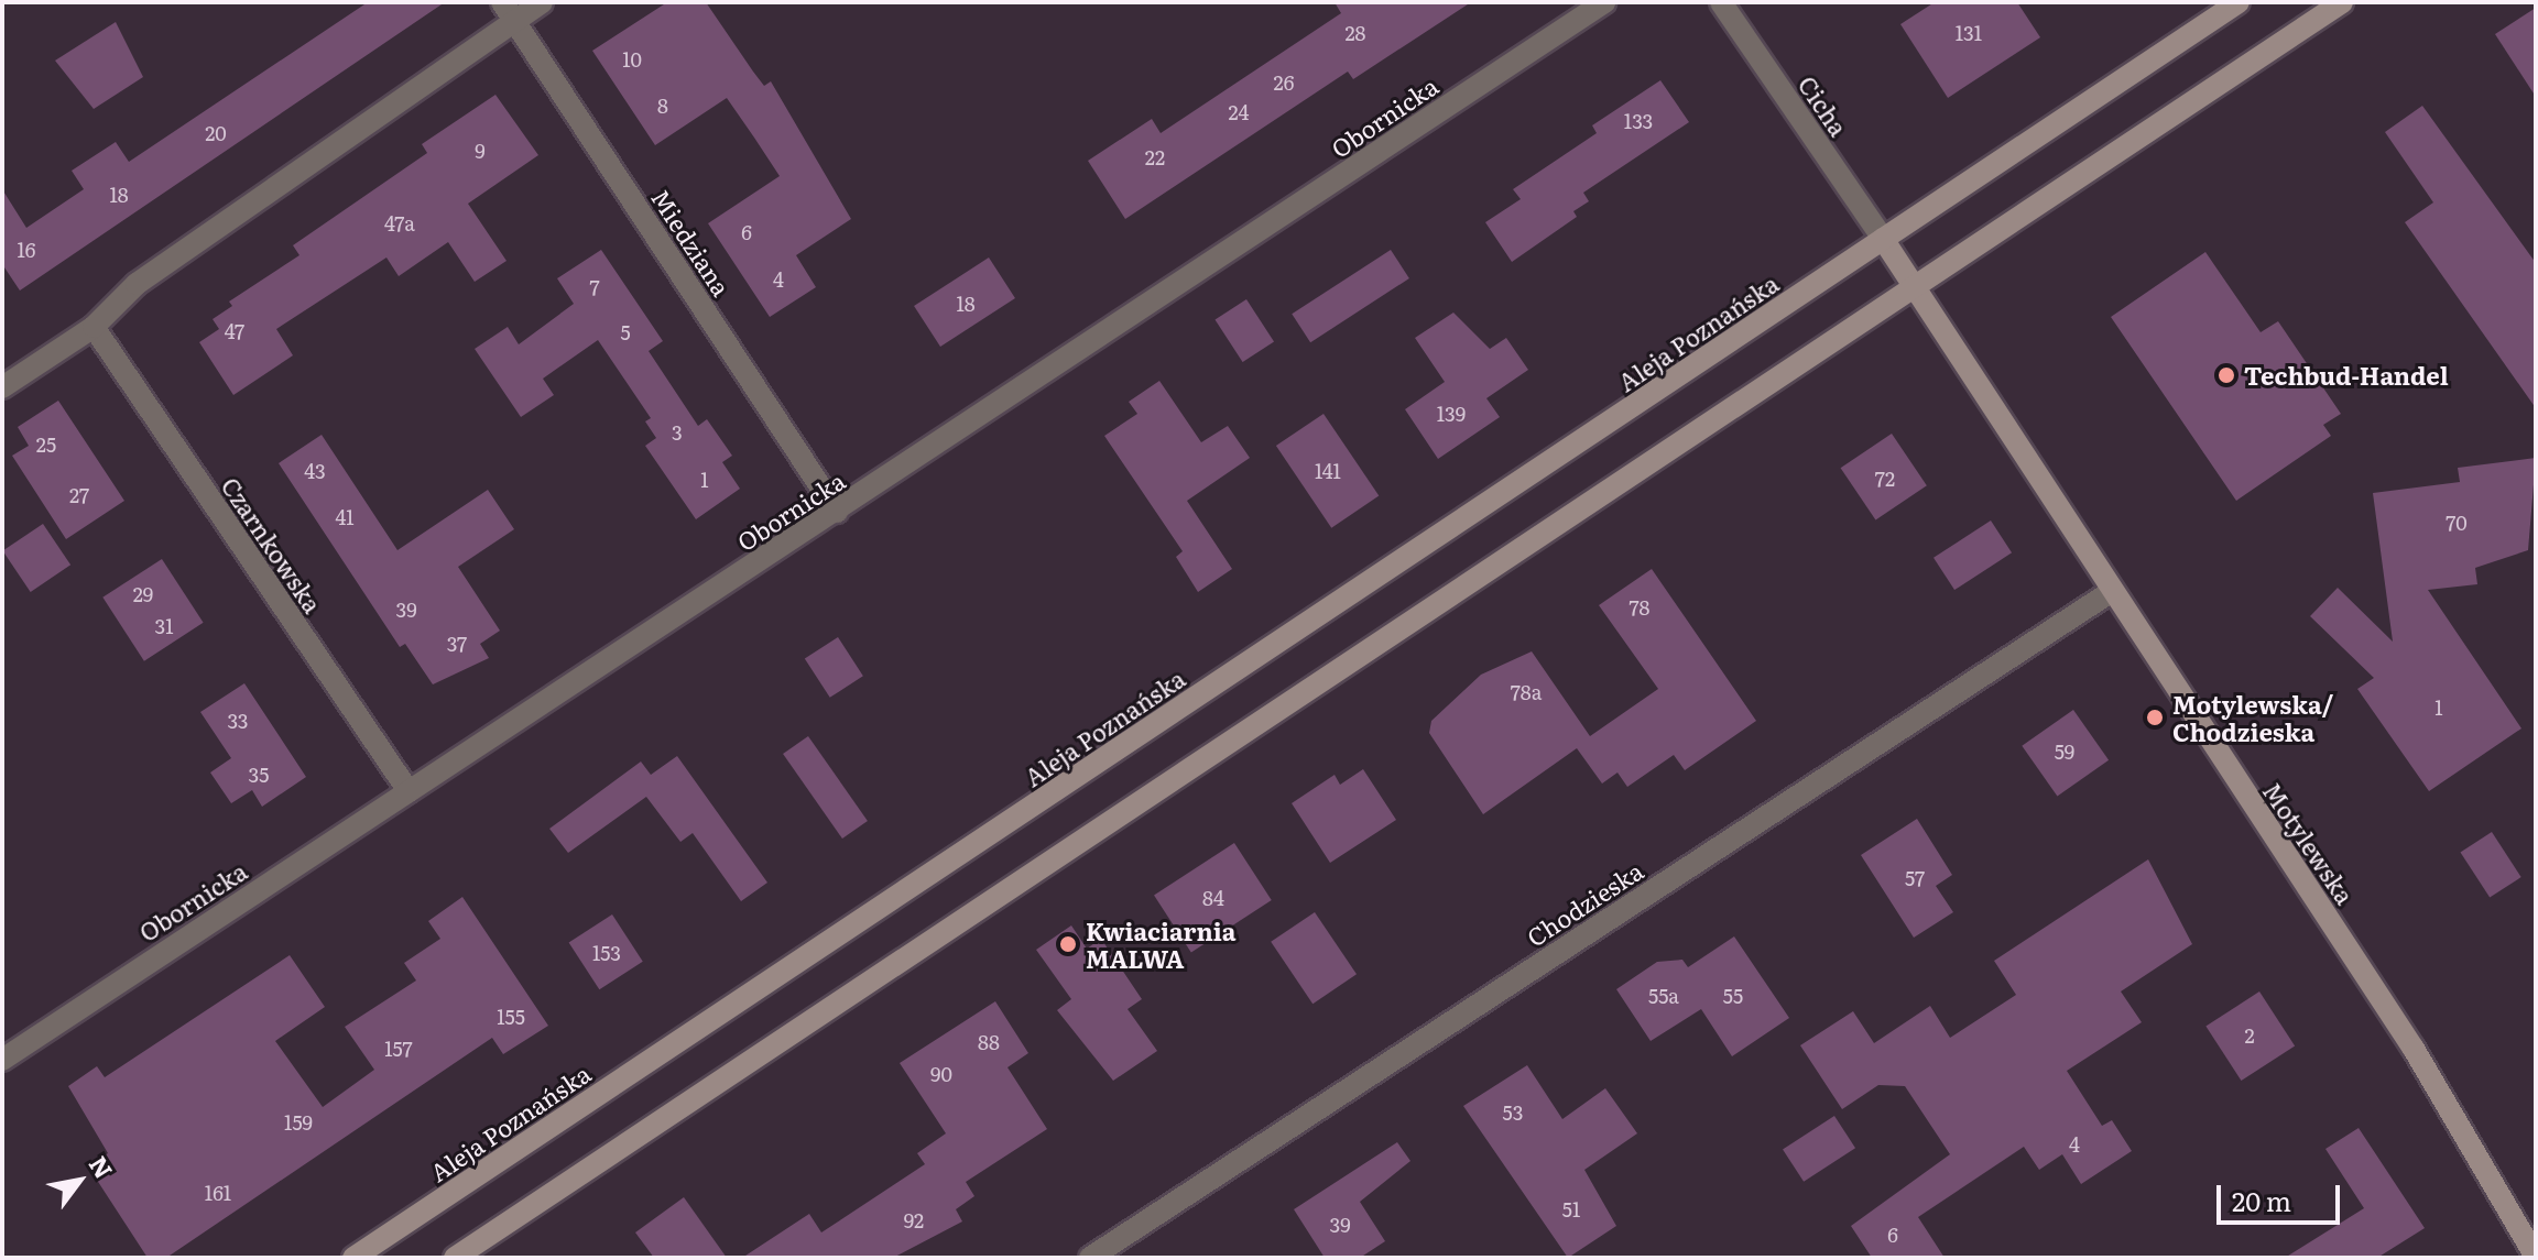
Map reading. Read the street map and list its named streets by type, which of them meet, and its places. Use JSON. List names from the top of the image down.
{
  "streets": {
    "main road": ["Aleja Poznańska", "Motylewska"],
    "street": [
      "Cicha",
      "Obornicka",
      "Miedziana",
      "Czarnkowska",
      "Chodzieska"
    ]
  },
  "crossings": [
    ["Cicha", "Aleja Poznańska"],
    ["Obornicka", "Miedziana"],
    ["Obornicka", "Czarnkowska"],
    ["Motylewska", "Chodzieska"]
  ],
  "places": ["Techbud-Handel", "Motylewska/ Chodzieska", "Kwiaciarnia MALWA"],
  "house_numbers": [
    "28",
    "131",
    "10",
    "26",
    "8",
    "24",
    "133",
    "20",
    "9",
    "22",
    "18",
    "47a",
    "6",
    "16",
    "4",
    "7",
    "18",
    "47",
    "5",
    "139",
    "3",
    "25",
    "43",
    "141",
    "72",
    "1",
    "27",
    "41",
    "70",
    "29",
    "78",
    "39",
    "31",
    "37",
    "78a",
    "1",
    "33",
    "59",
    "35",
    "57",
    "84",
    "153",
    "55a",
    "55",
    "155",
    "2",
    "88",
    "157",
    "90",
    "53",
    "159",
    "4",
    "161",
    "51",
    "92",
    "39",
    "6"
  ],
  "scale_bar": "20 m",
  "north": "top right"
}
